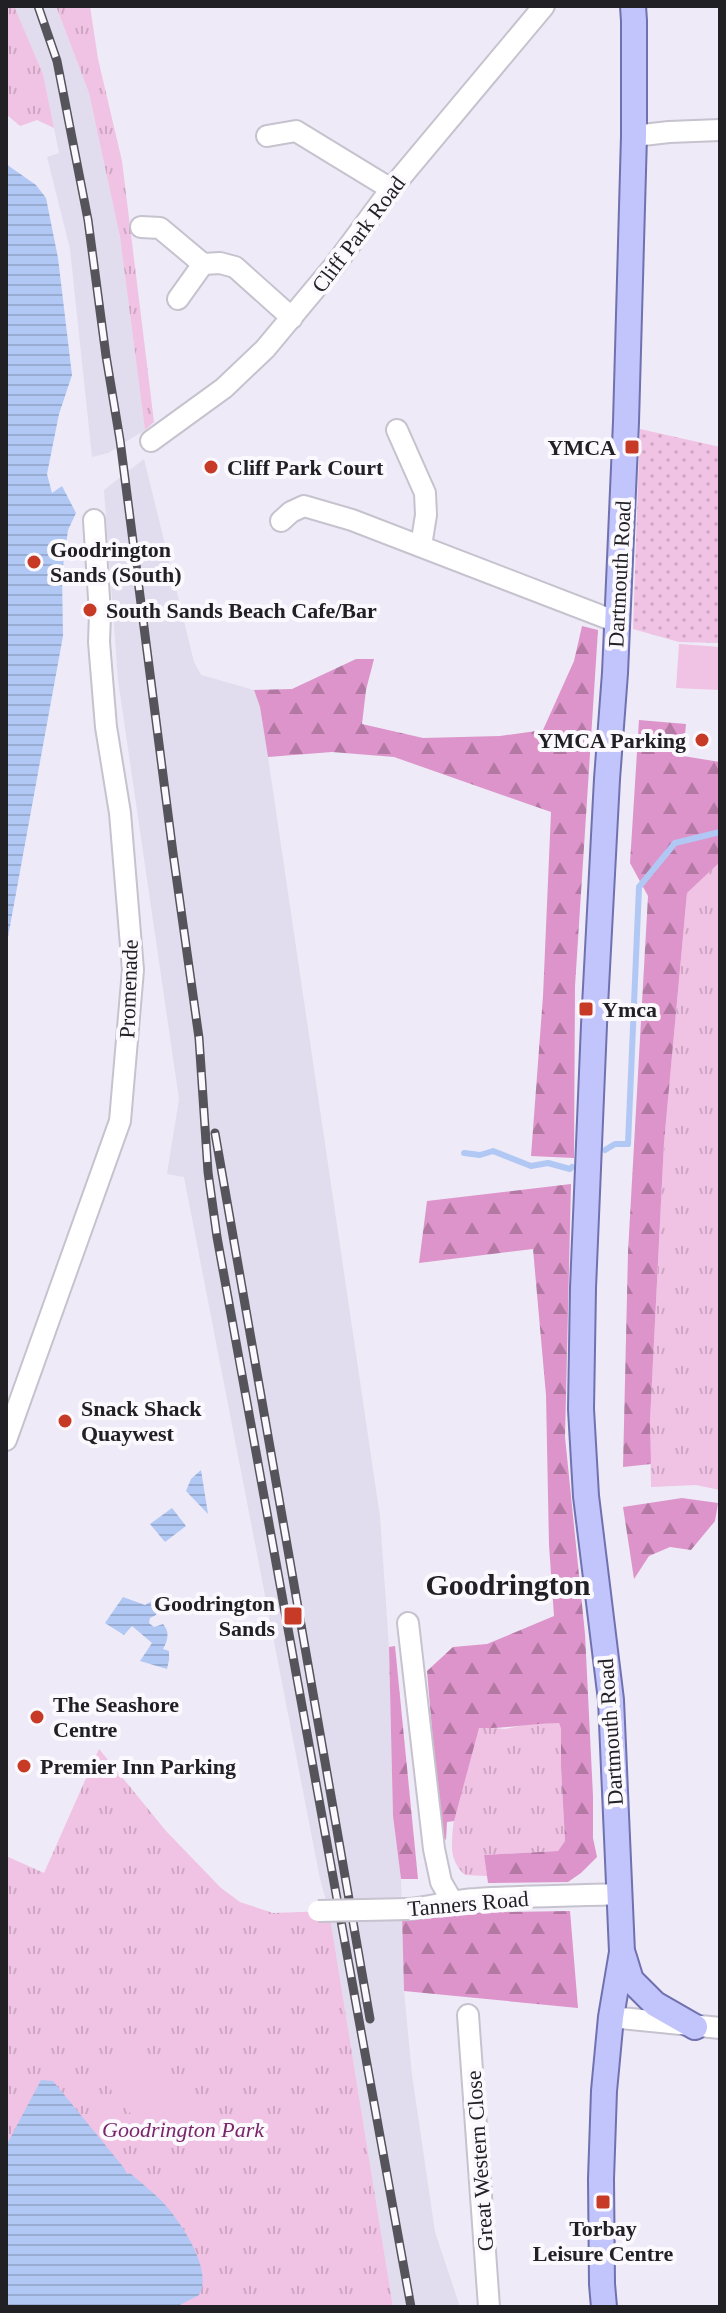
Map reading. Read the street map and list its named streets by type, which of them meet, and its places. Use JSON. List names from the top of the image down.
{
  "streets": {
    "main road": ["Dartmouth Road"],
    "street": [
      "Cliff Park Road",
      "Promenade",
      "Tanners Road",
      "Great Western Close"
    ]
  },
  "crossings": [
    ["Dartmouth Road", "Tanners Road"]
  ],
  "districts": ["Goodrington"],
  "parks": ["Goodrington Park"],
  "places": {
    "transit": [
      "YMCA",
      "Ymca",
      "Goodrington Sands",
      "Torbay Leisure Centre"
    ],
    "other": [
      "Cliff Park Court",
      "Goodrington Sands (South)",
      "South Sands Beach Cafe/Bar",
      "YMCA Parking",
      "Snack Shack Quaywest",
      "The Seashore Centre",
      "Premier Inn Parking"
    ]
  }
}
